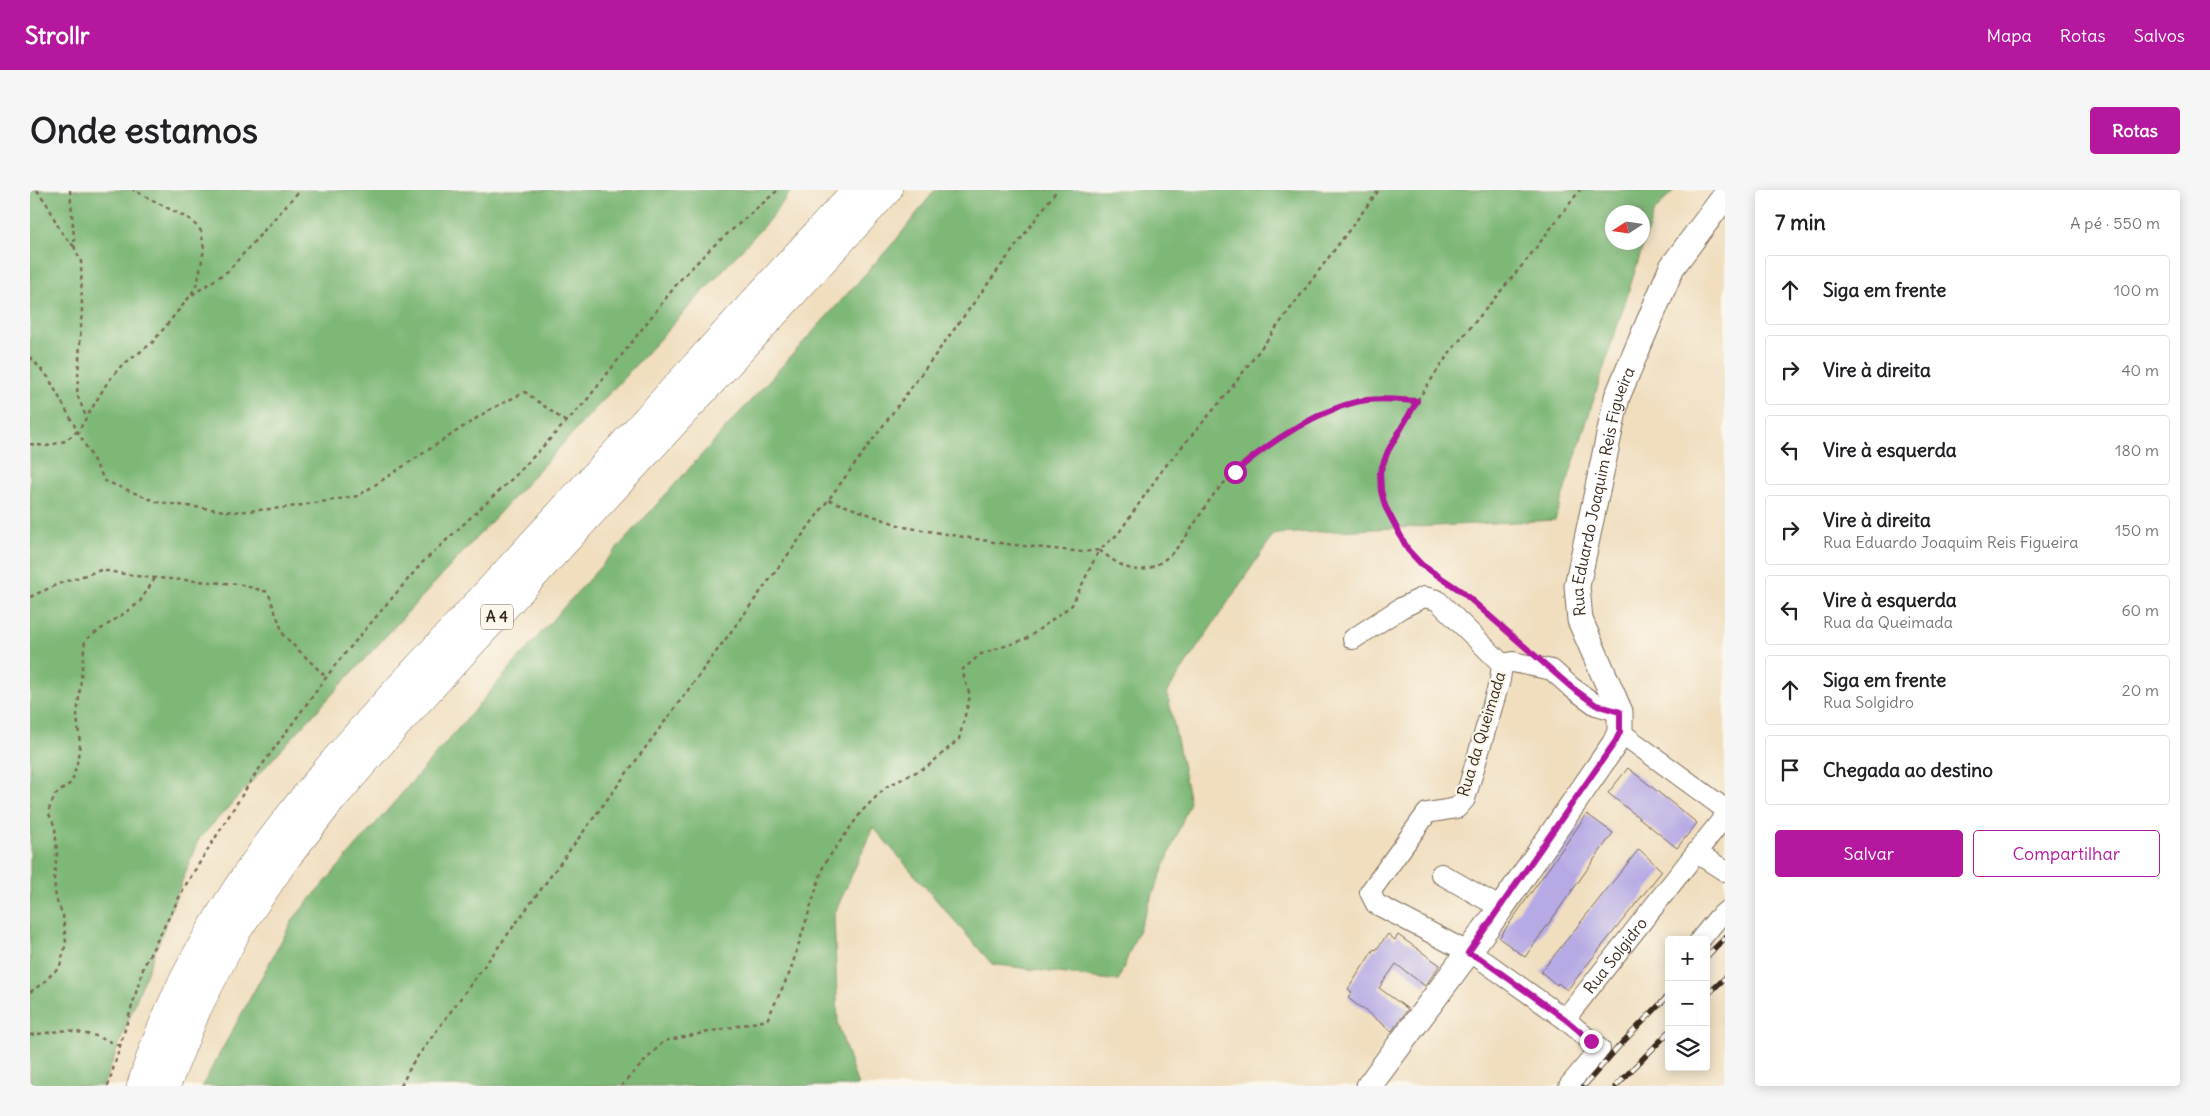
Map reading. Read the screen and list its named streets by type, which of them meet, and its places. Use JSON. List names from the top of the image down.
{
  "streets": {
    "highway": ["A 4"],
    "main road": ["Rua Eduardo Joaquim Reis Figueira"],
    "street": ["Rua da Queimada", "Rua Solgidro"]
  },
  "crossings": [
    ["Rua da Queimada", "Rua Solgidro"]
  ],
  "north": "left",
  "page": {
    "header": "Strollr",
    "nav": ["Mapa", "Rotas", "Salvos"],
    "buttons": [
      "Rotas",
      ["Salvar", "Compartilhar"]
    ],
    "title": "Onde estamos",
    "heading": ["7 min", "A pé · 550 m"],
    "list": [
      ["Siga em frente", "100 m"],
      ["Vire à direita", "40 m"],
      ["Vire à esquerda", "180 m"],
      ["Vire à direita", "Rua Eduardo Joaquim Reis Figueira", "150 m"],
      ["Vire à esquerda", "Rua da Queimada", "60 m"],
      ["Siga em frente", "Rua Solgidro", "20 m"],
      "Chegada ao destino"
    ],
    "map_buttons": ["+", "−"]
  }
}
